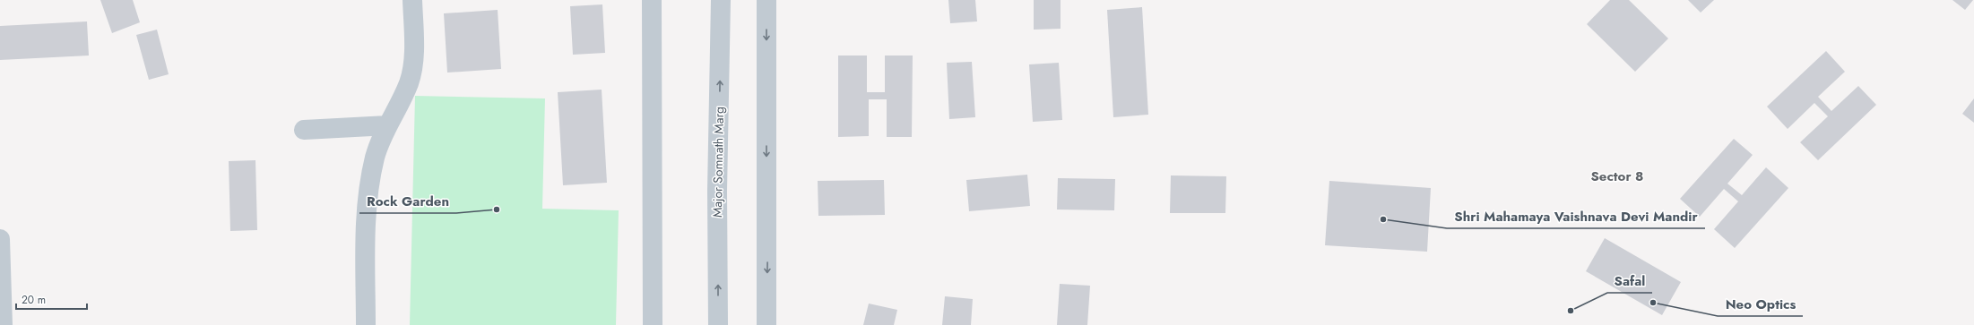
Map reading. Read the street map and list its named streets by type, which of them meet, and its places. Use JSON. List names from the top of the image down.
{
  "streets": {
    "street": ["Major Somnath Marg"]
  },
  "districts": ["Sector 8"],
  "places": [
    "Rock Garden",
    "Shri Mahamaya Vaishnava Devi Mandir",
    "Neo Optics",
    "Safal"
  ],
  "scale_bar": "20 m"
}
